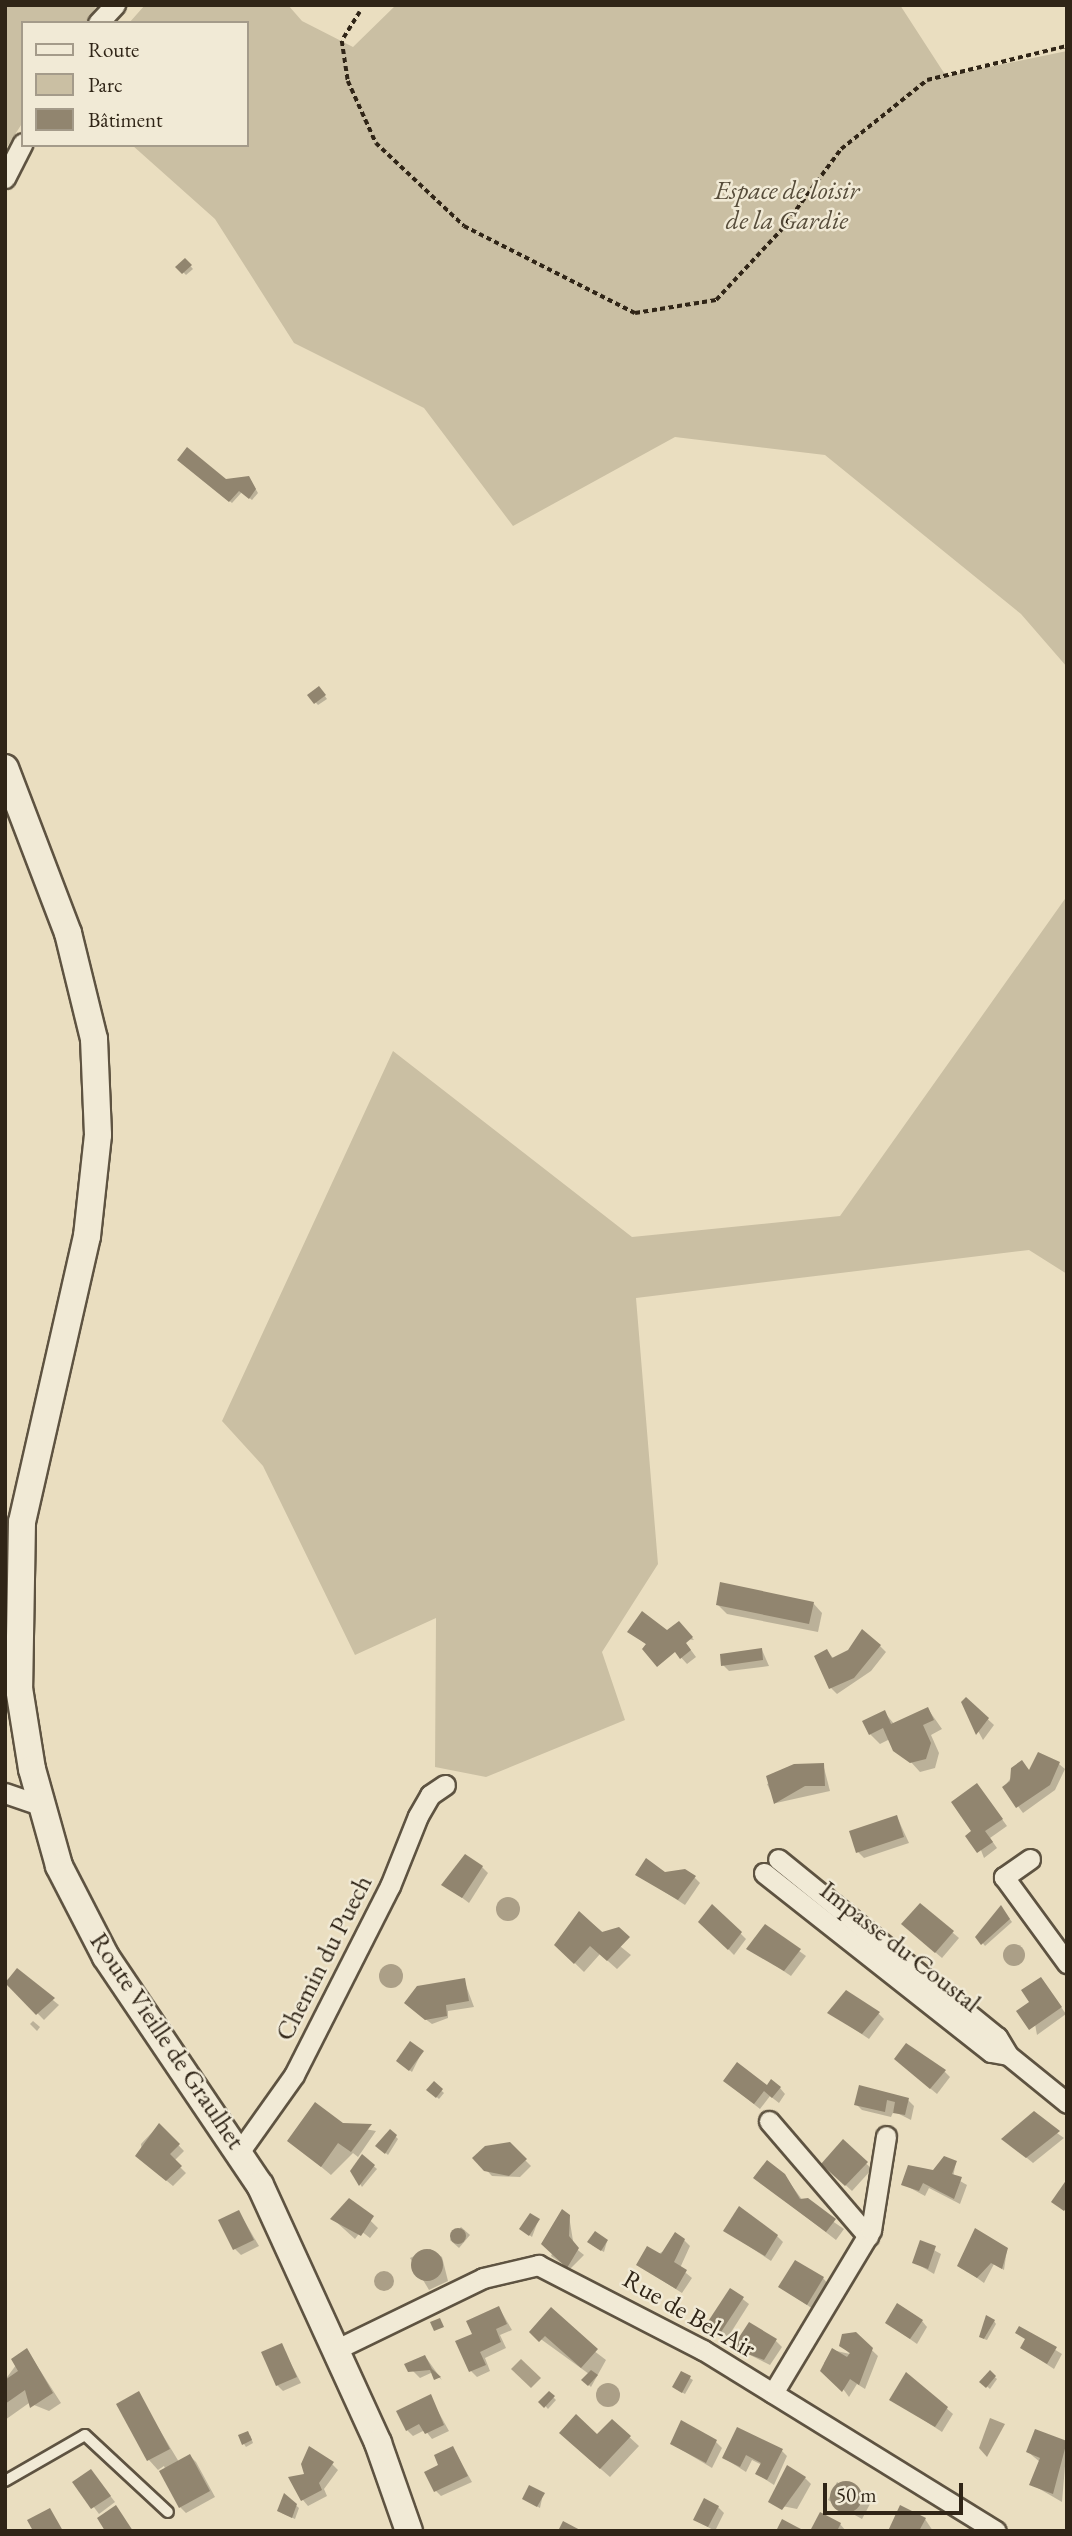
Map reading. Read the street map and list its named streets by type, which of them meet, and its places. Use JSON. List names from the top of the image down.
{
  "streets": {
    "main road": ["Route Vieille de Graulhet"],
    "street": ["Impasse du Coustal", "Chemin du Puech", "Rue de Bel-Air"]
  },
  "crossings": [
    ["Chemin du Puech", "Route Vieille de Graulhet"],
    ["Route Vieille de Graulhet", "Rue de Bel-Air"]
  ],
  "parks": ["Espace de loisir de la Gardie"],
  "legend": ["Route", "Parc", "Bâtiment"],
  "scale_bar": "50 m"
}
